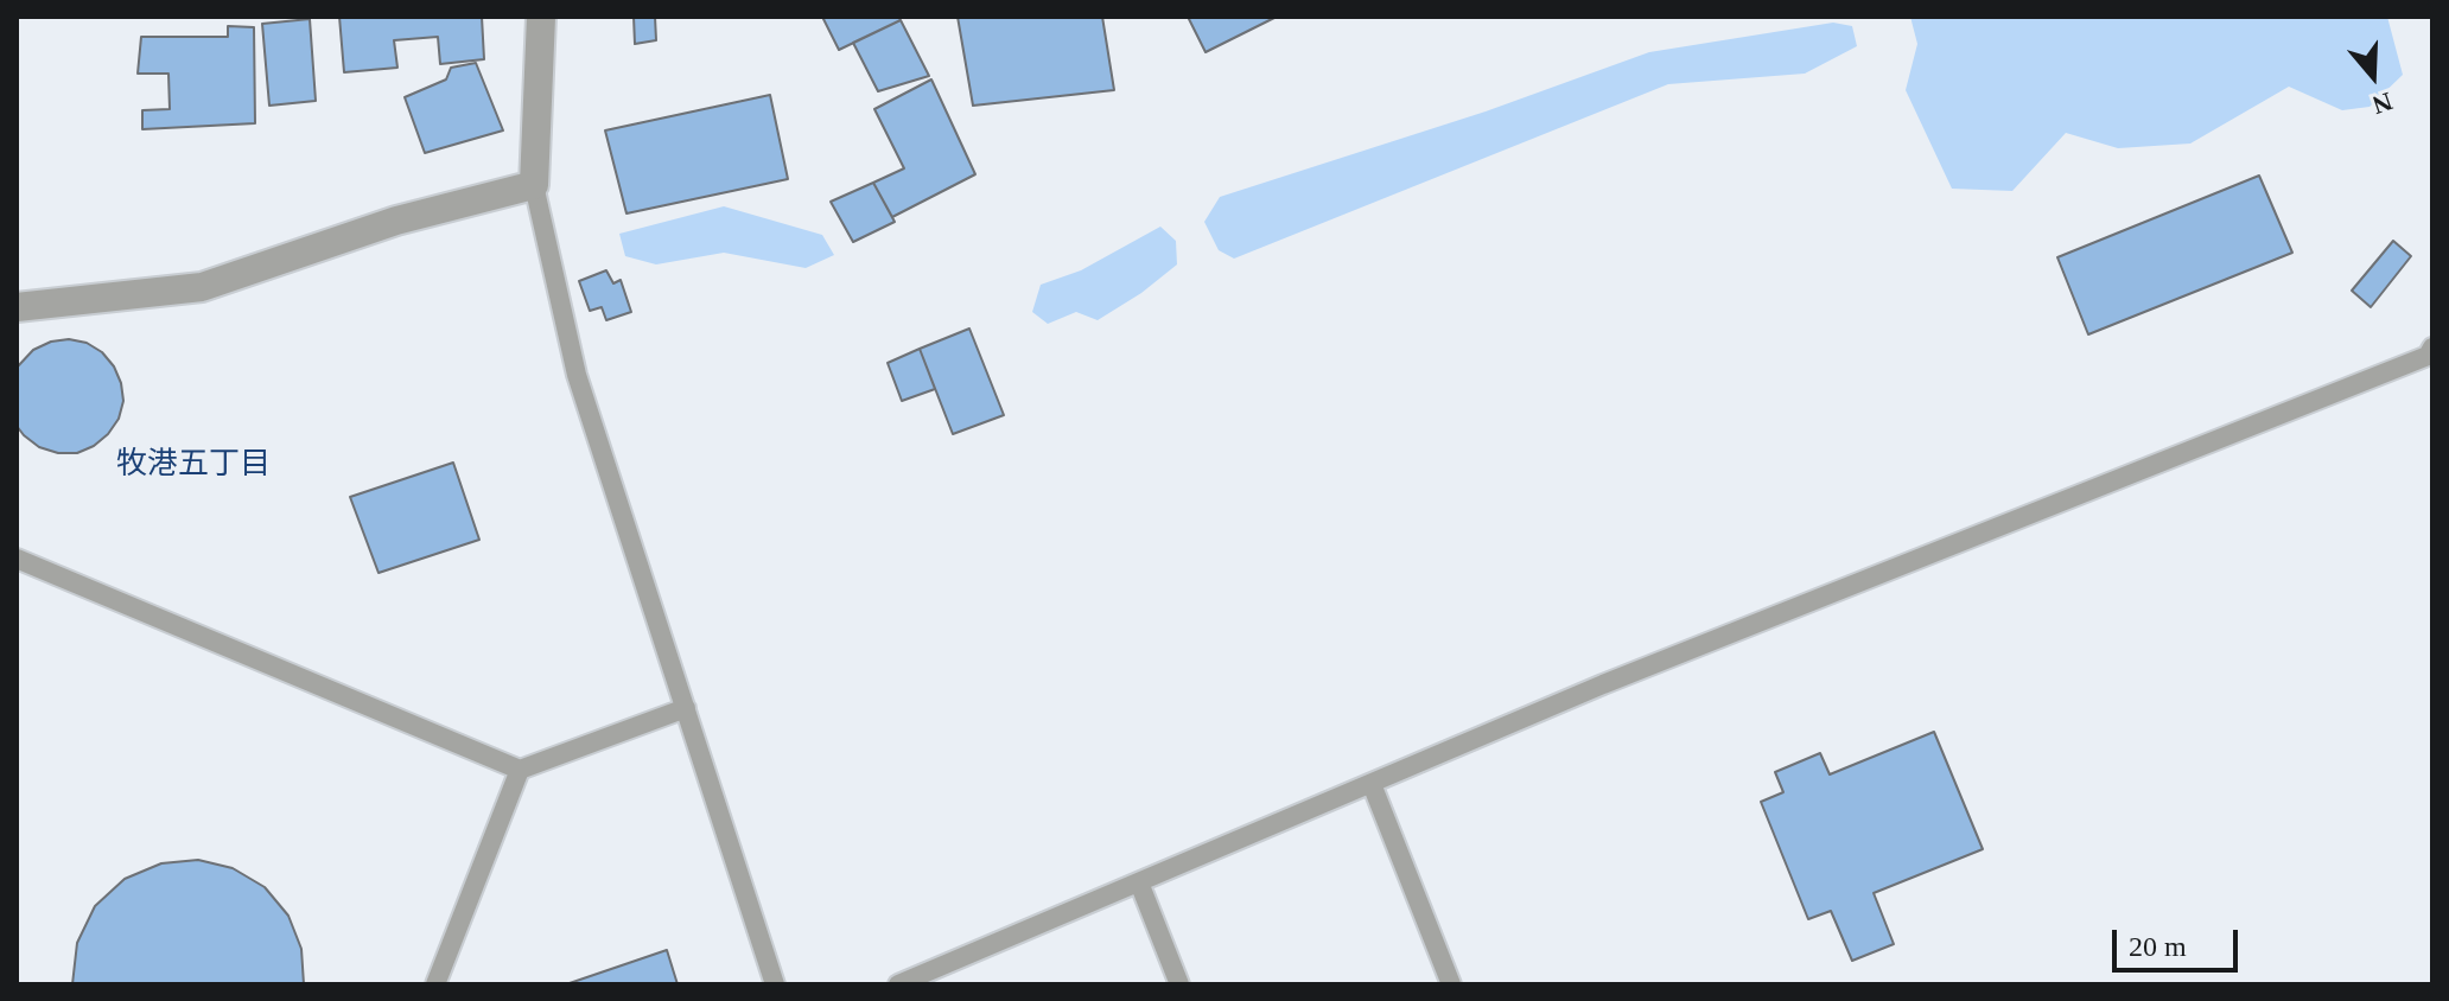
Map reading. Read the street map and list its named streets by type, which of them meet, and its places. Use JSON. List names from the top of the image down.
{
  "districts": ["牧港五丁目"],
  "scale_bar": "20 m",
  "north": "bottom"
}
